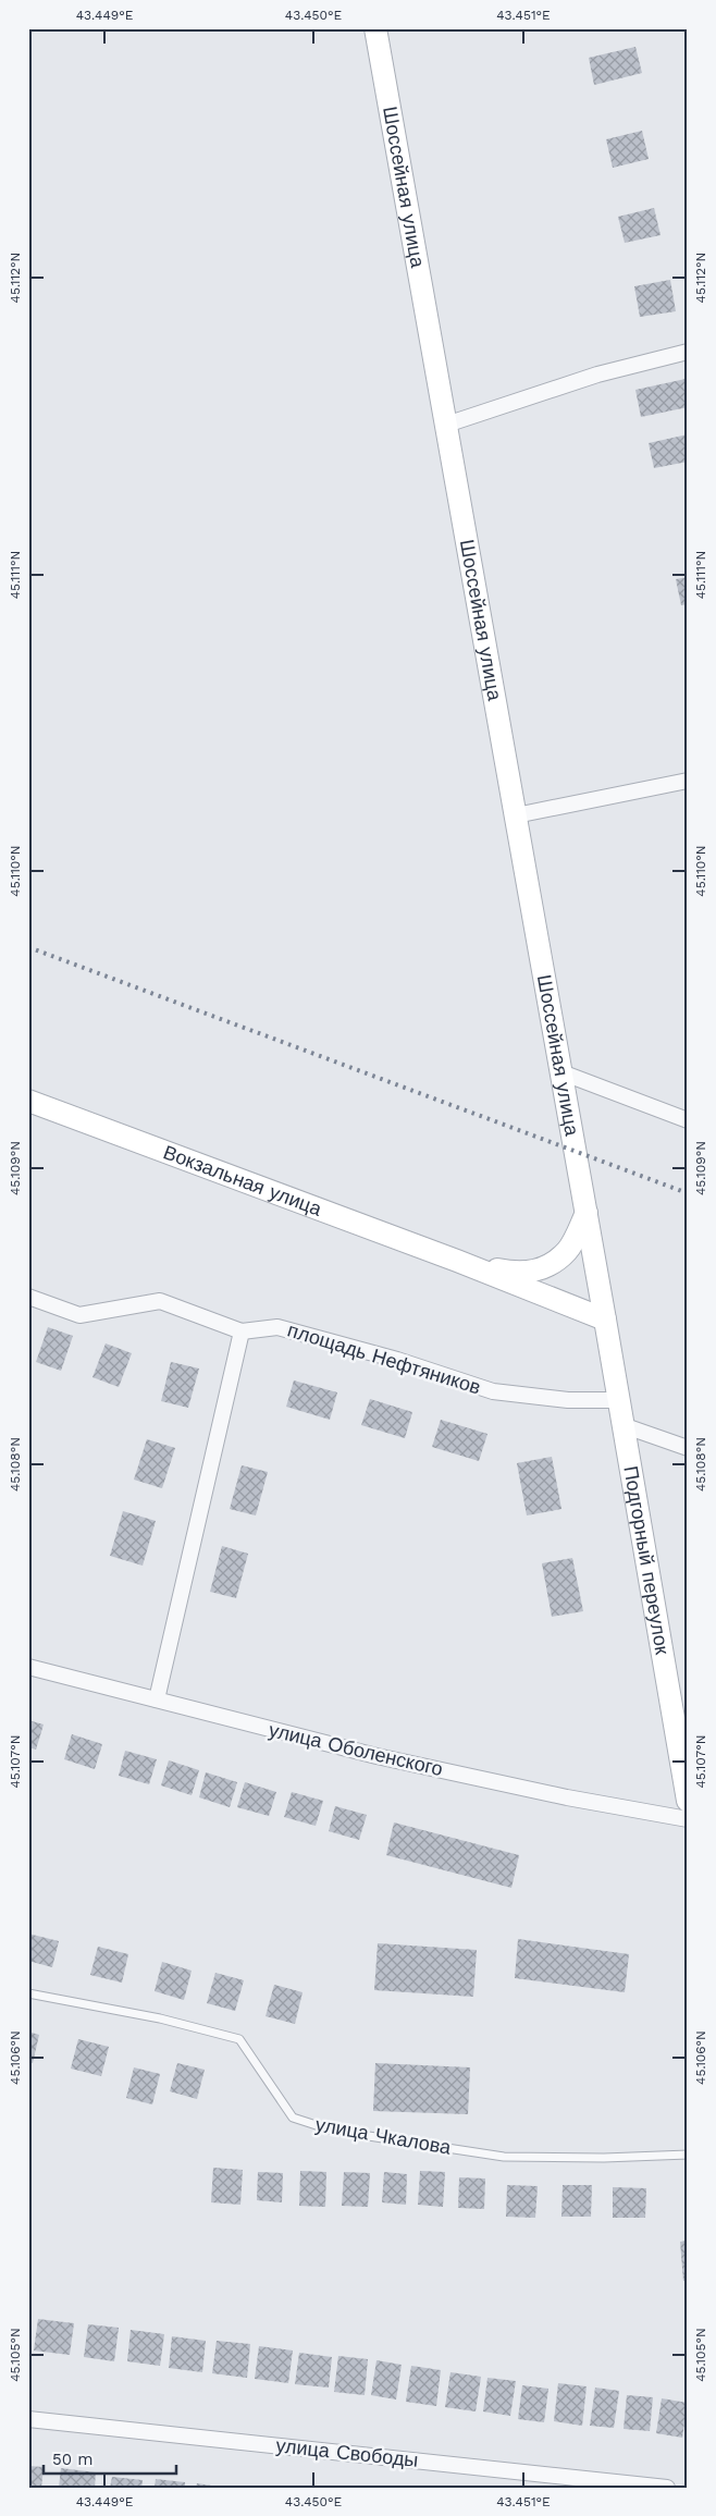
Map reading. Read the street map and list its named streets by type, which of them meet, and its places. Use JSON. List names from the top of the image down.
{
  "streets": {
    "main road": ["Шоссейная улица", "Вокзальная улица", "Подгорный переулок"],
    "street": ["площадь Нефтяников", "улица Оболенского", "улица Свободы"],
    "lane": ["улица Чкалова"]
  },
  "crossings": [
    ["Шоссейная улица", "Подгорный переулок"],
    ["площадь Нефтяников", "Подгорный переулок"]
  ],
  "scale_bar": "50 m",
  "coordinates": [
    "43.449°E",
    "43.450°E",
    "43.451°E",
    "45.112°N",
    "45.111°N",
    "45.110°N",
    "45.109°N",
    "45.108°N",
    "45.107°N",
    "45.106°N",
    "45.105°N"
  ]
}
